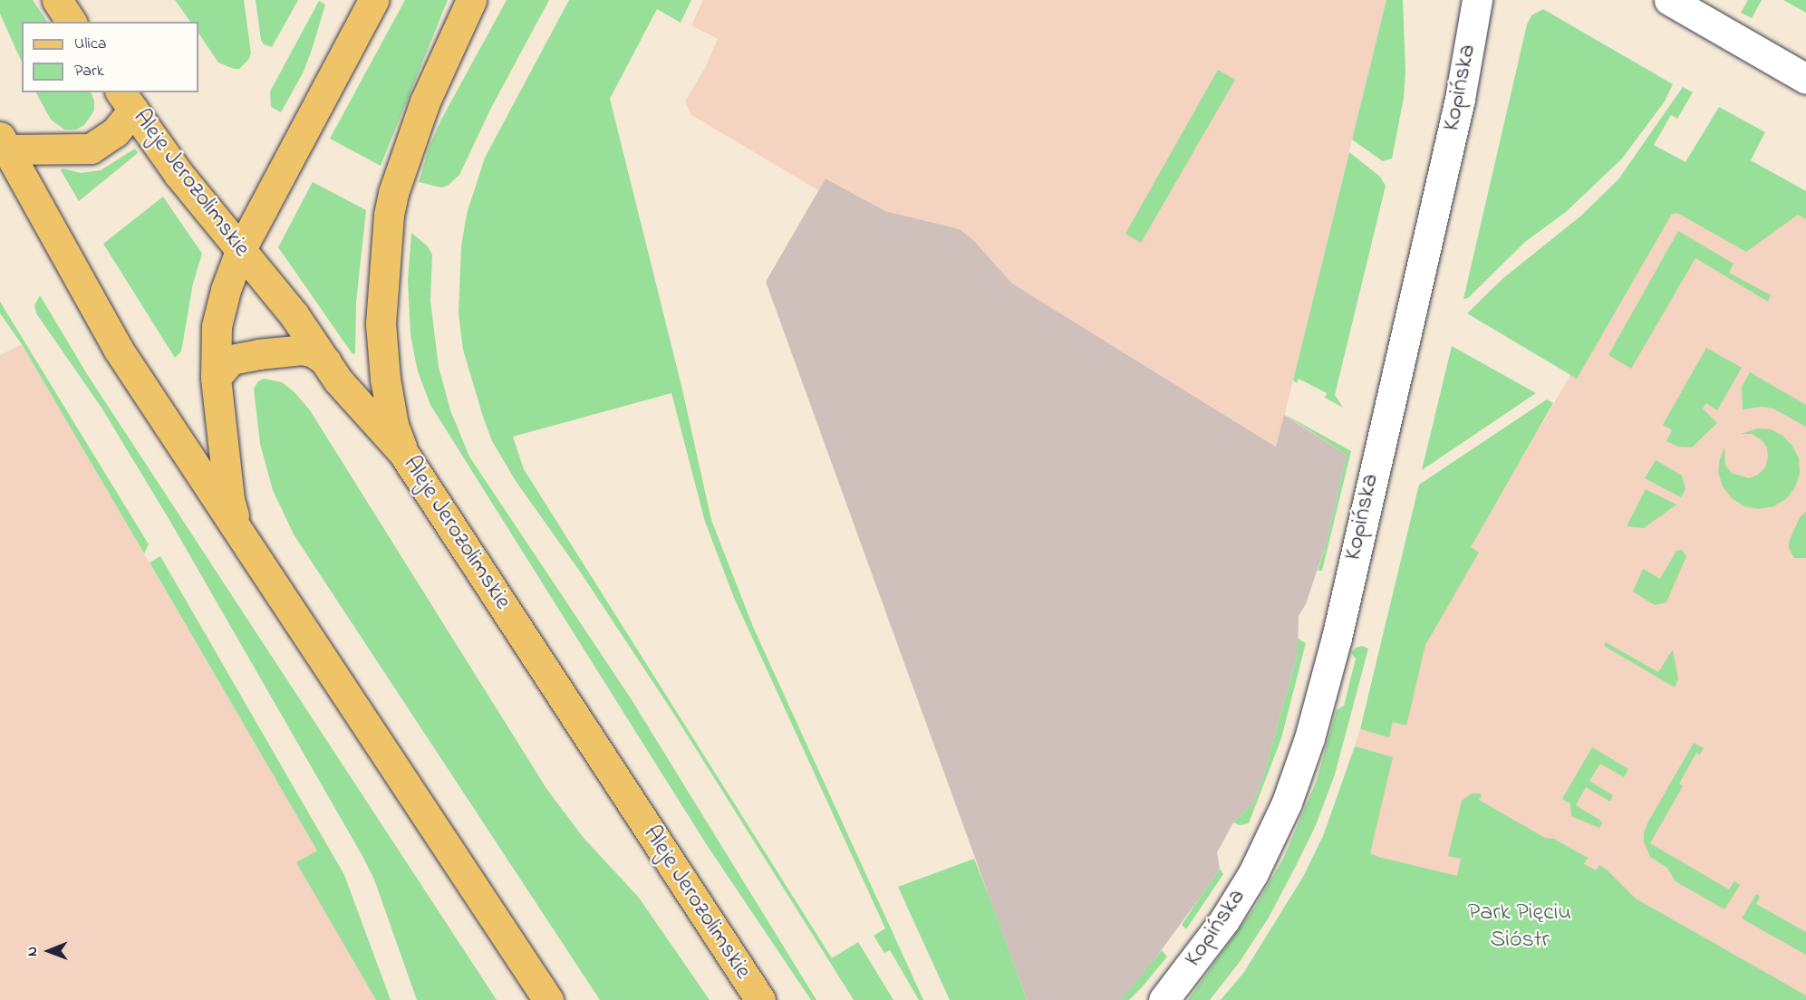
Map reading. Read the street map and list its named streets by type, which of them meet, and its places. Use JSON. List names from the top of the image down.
{
  "streets": {
    "main road": ["Aleje Jerozolimskie"],
    "street": ["Kopińska"]
  },
  "parks": ["Park Pięciu Sióstr"],
  "legend": ["Ulica", "Park"],
  "north": "left"
}
